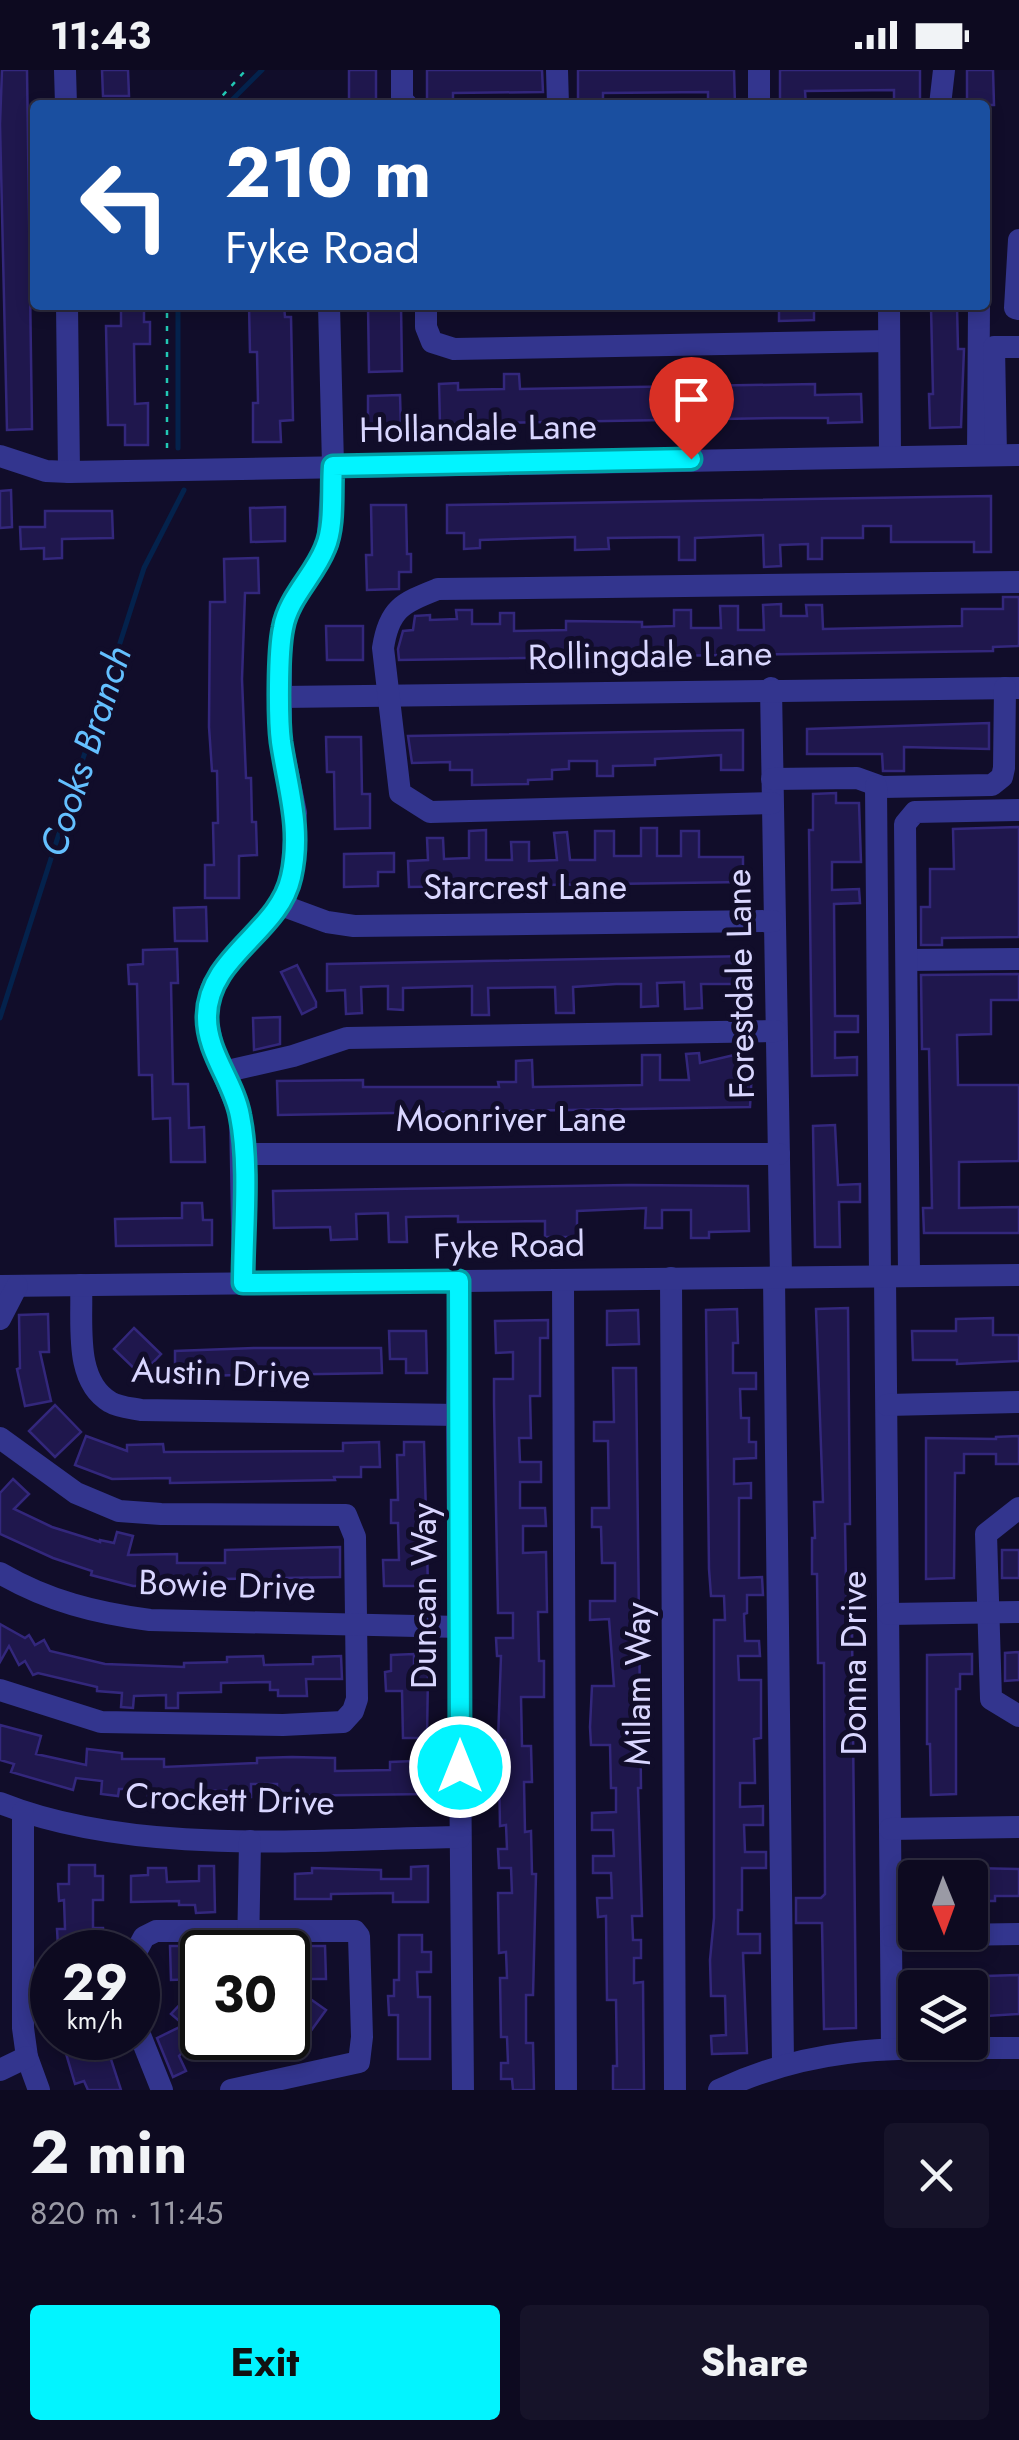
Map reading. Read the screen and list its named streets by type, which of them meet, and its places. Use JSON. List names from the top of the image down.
{
  "streets": {
    "street": [
      "Hollandale Lane",
      "Rollingdale Lane",
      "Starcrest Lane",
      "Forestdale Lane",
      "Moonriver Lane",
      "Fyke Road",
      "Austin Drive",
      "Bowie Drive",
      "Duncan Way",
      "Donna Drive",
      "Milam Way",
      "Crockett Drive"
    ]
  },
  "crossings": [
    ["Rollingdale Lane", "Forestdale Lane"],
    ["Starcrest Lane", "Forestdale Lane"],
    ["Forestdale Lane", "Moonriver Lane"],
    ["Forestdale Lane", "Fyke Road"],
    ["Fyke Road", "Austin Drive"],
    ["Fyke Road", "Duncan Way"],
    ["Fyke Road", "Donna Drive"],
    ["Fyke Road", "Milam Way"],
    ["Austin Drive", "Duncan Way"],
    ["Bowie Drive", "Duncan Way"],
    ["Duncan Way", "Crockett Drive"]
  ],
  "water": ["Cooks Branch"],
  "north": "bottom",
  "page": {
    "status": "11:43",
    "turn": ["210 m", "Fyke Road"],
    "speed": "29 km/h",
    "limit": "30",
    "heading": ["2 min", "820 m · 11:45"],
    "buttons": ["Exit", "Share"]
  }
}
